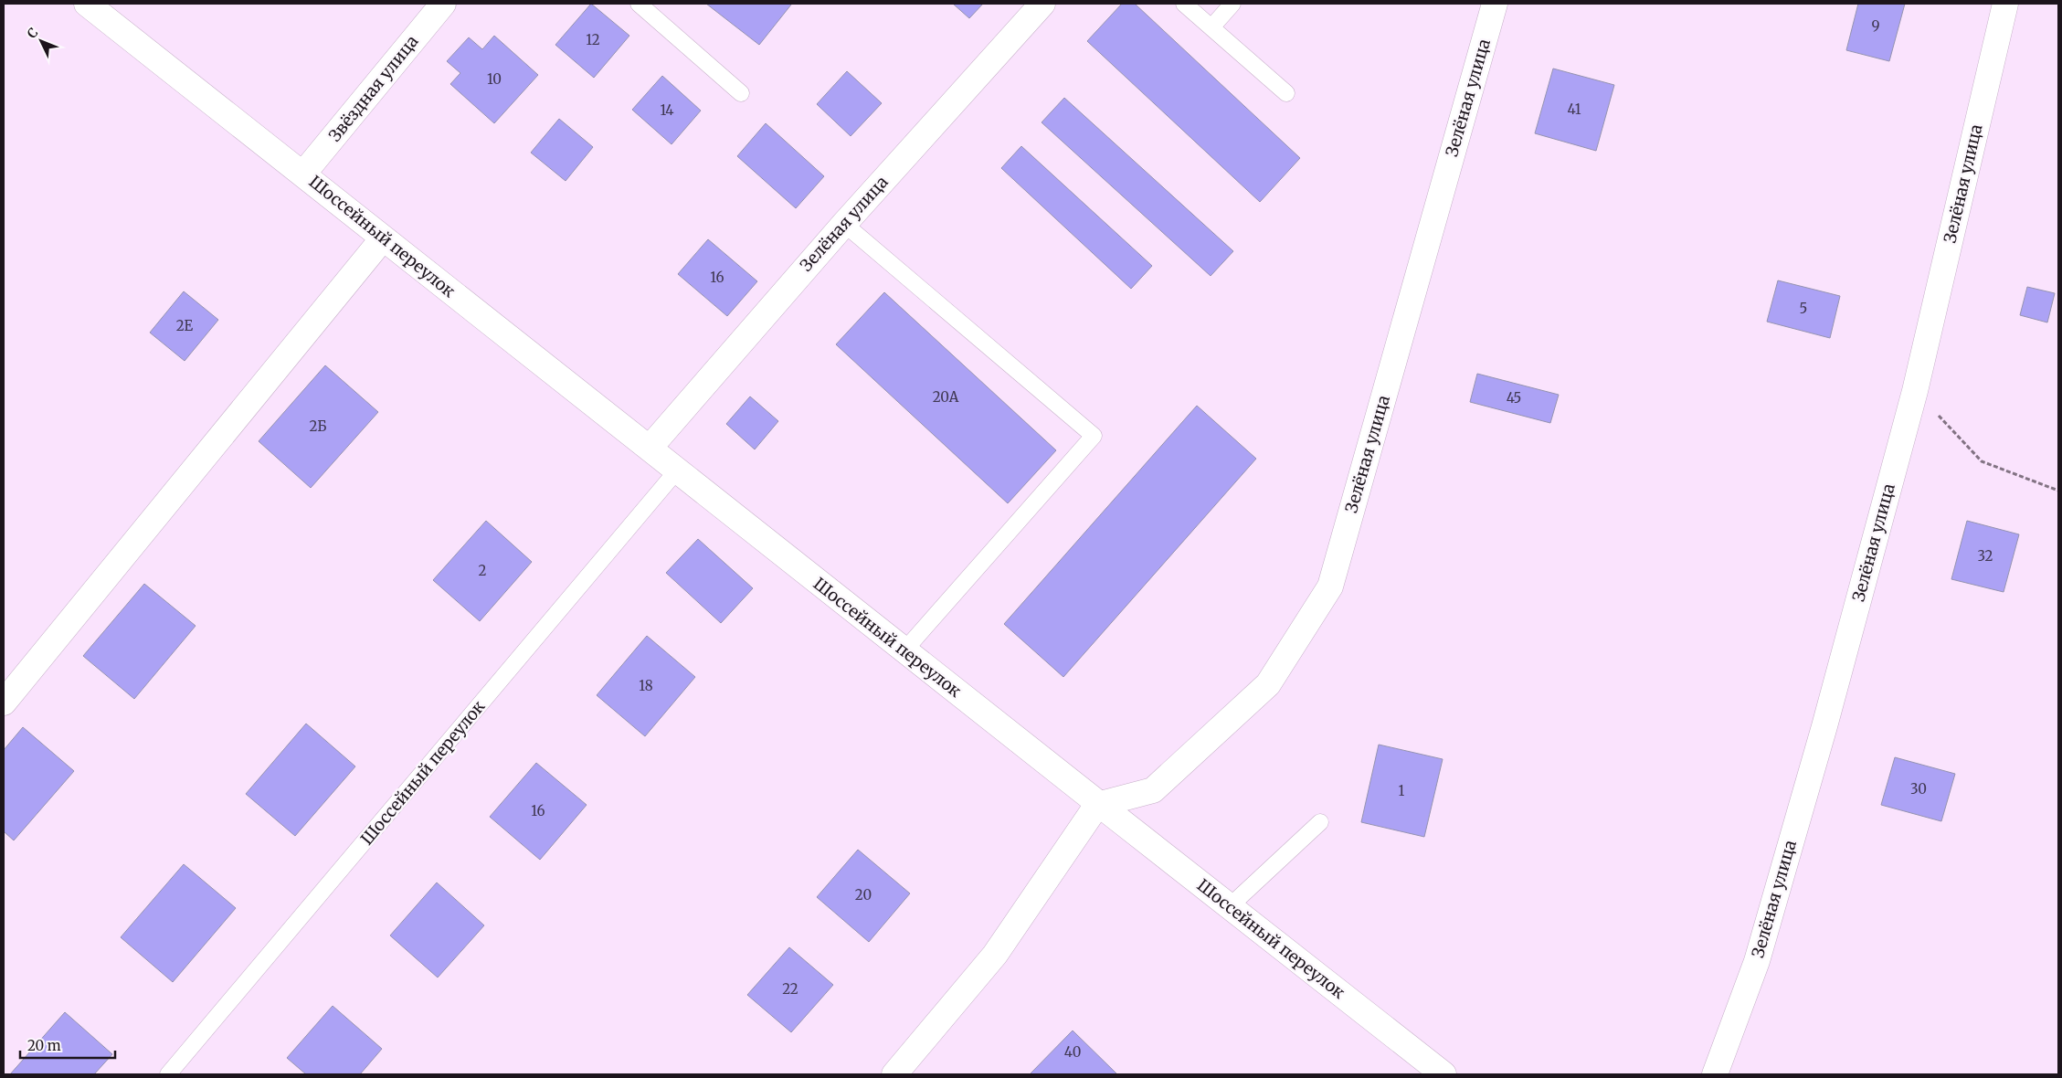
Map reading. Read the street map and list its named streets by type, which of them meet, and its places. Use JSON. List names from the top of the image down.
{
  "streets": {
    "street": ["Звёздная улица", "Зелёная улица", "Шоссейный переулок"]
  },
  "crossings": [
    ["Звёздная улица", "Шоссейный переулок"],
    ["Зелёная улица", "Шоссейный переулок"]
  ],
  "house_numbers": [
    "9",
    "12",
    "10",
    "41",
    "14",
    "16",
    "5",
    "2Е",
    "20А",
    "45",
    "2Б",
    "32",
    "2",
    "18",
    "30",
    "1",
    "16",
    "20",
    "22",
    "40"
  ],
  "scale_bar": "20 m",
  "north": "top left"
}
